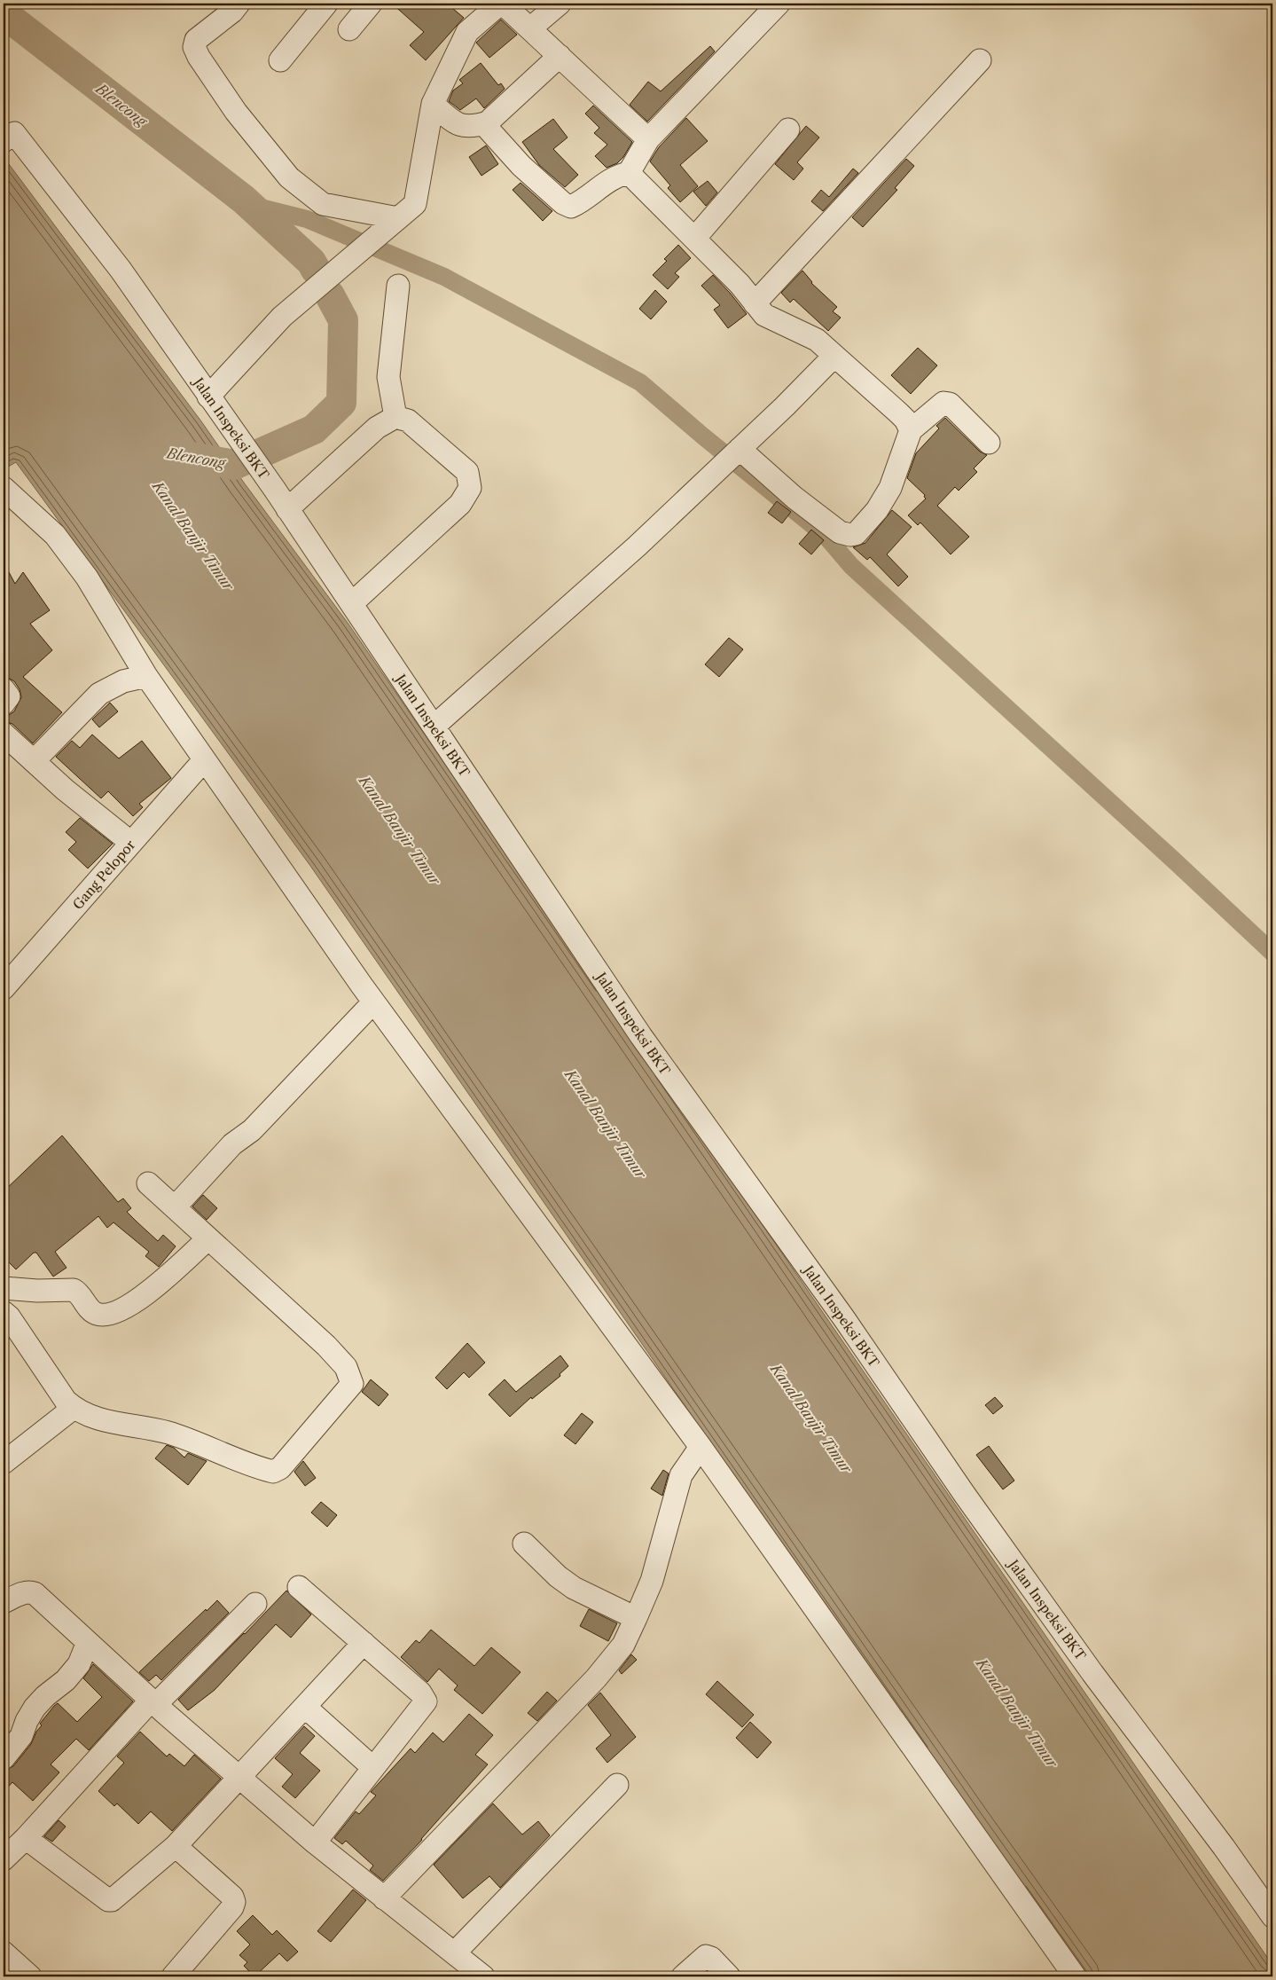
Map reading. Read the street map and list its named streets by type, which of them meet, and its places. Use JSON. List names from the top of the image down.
{
  "streets": {
    "street": ["Jalan Inspeksi BKT", "Gang Pelopor"]
  },
  "water": ["Blencong", "Kanal Banjir Timur"]
}
